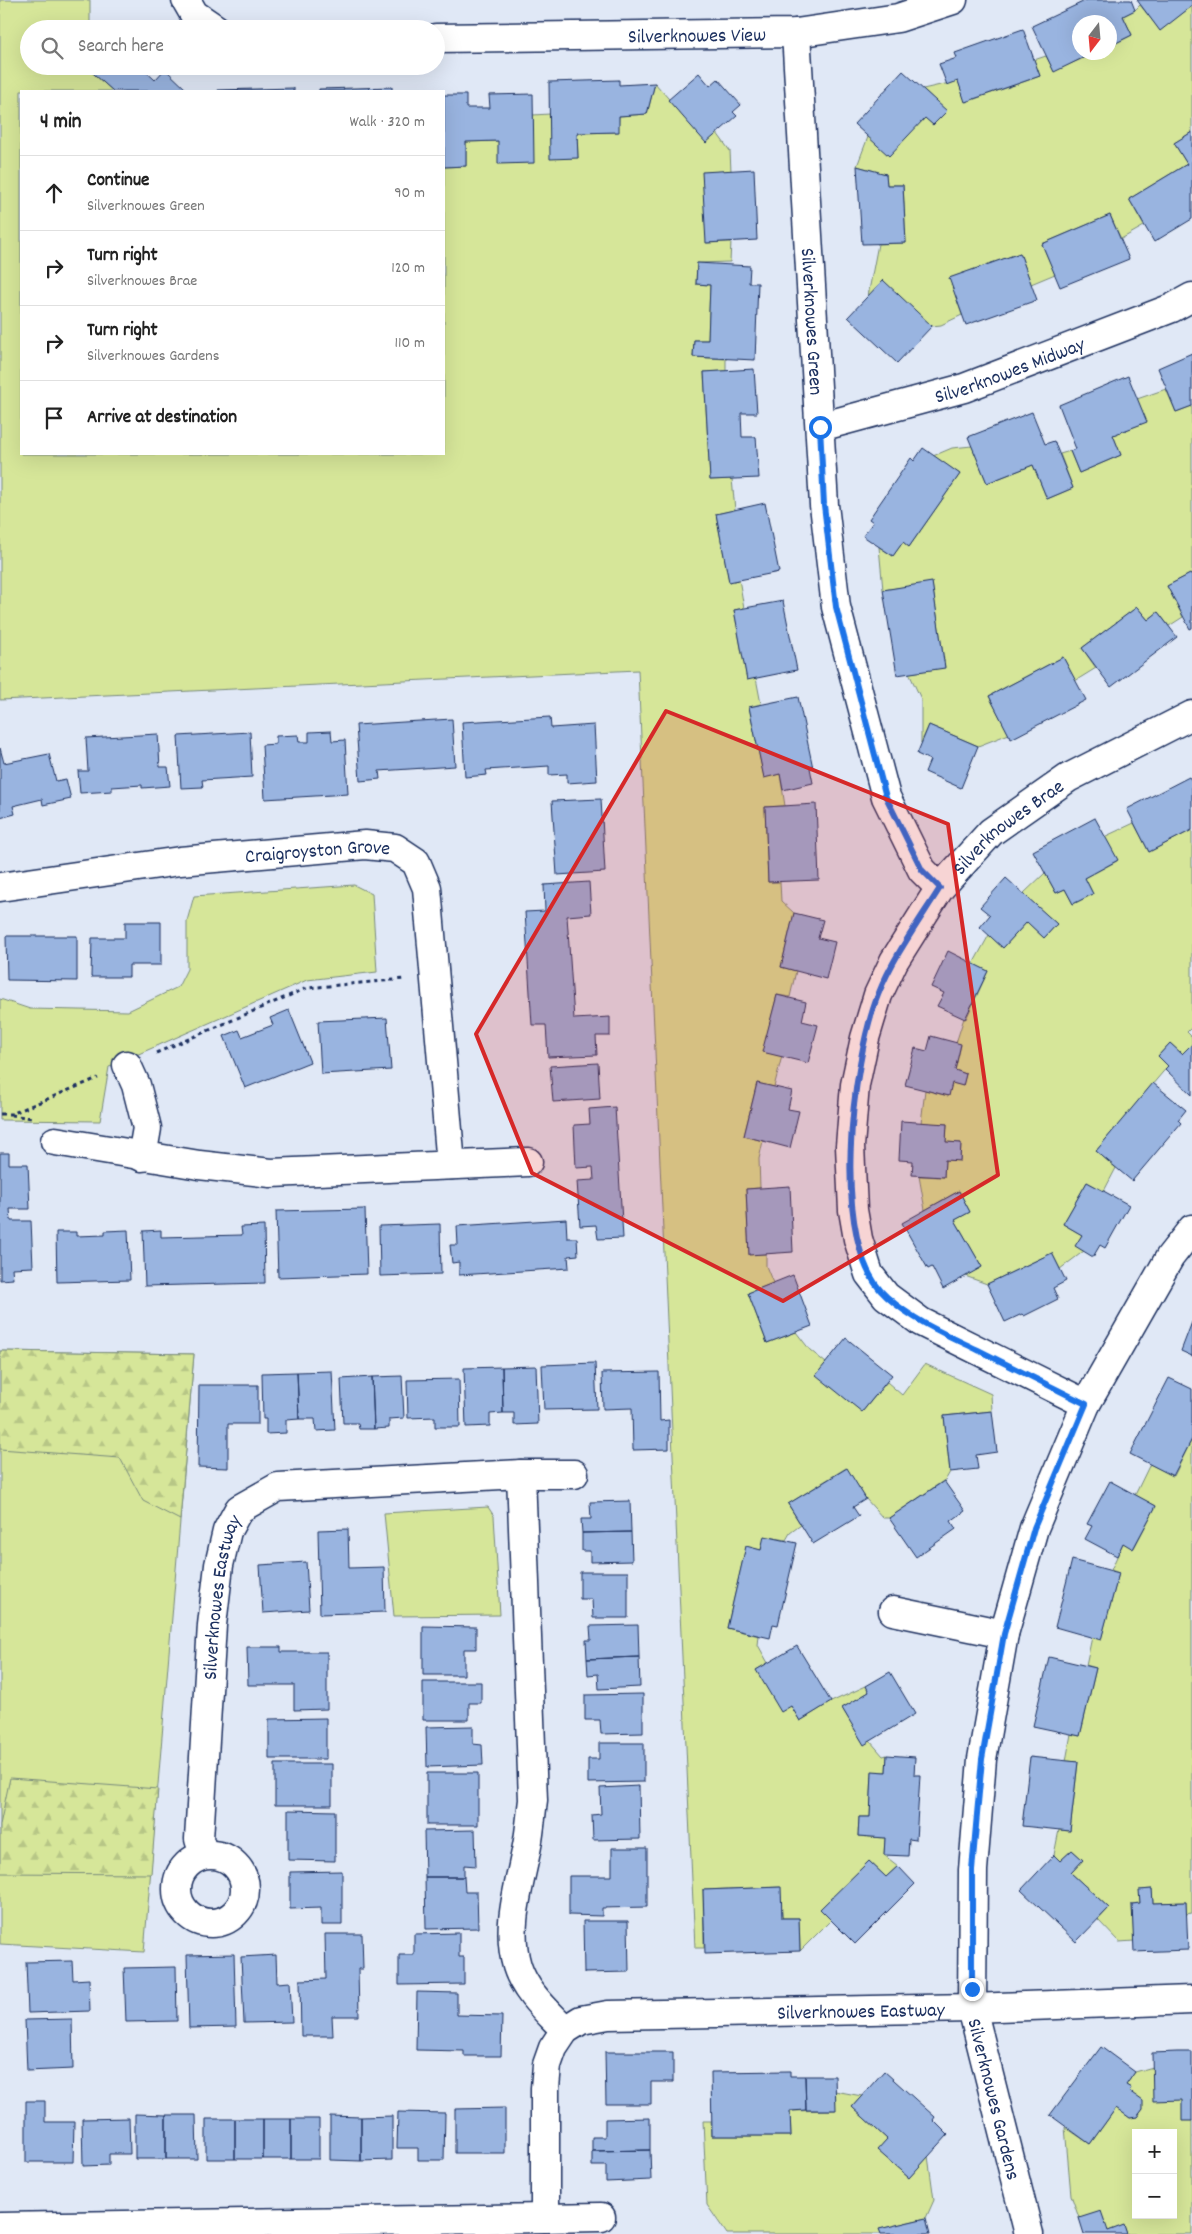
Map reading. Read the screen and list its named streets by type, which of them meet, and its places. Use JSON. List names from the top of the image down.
{
  "streets": {
    "street": [
      "Silverknowes View",
      "Silverknowes Green",
      "Silverknowes Midway",
      "Silverknowes Brae",
      "Craigroyston Grove",
      "Silverknowes Eastway",
      "Silverknowes Gardens"
    ]
  },
  "crossings": [
    ["Silverknowes View", "Silverknowes Green"],
    ["Silverknowes Green", "Silverknowes Midway"],
    ["Silverknowes Green", "Silverknowes Brae"],
    ["Silverknowes Brae", "Silverknowes Gardens"],
    ["Silverknowes Eastway", "Silverknowes Gardens"]
  ],
  "north": "bottom",
  "page": {
    "search": "Search here",
    "heading": ["4 min", "Walk · 320 m"],
    "list": [
      ["Continue", "Silverknowes Green", "90 m"],
      ["Turn right", "Silverknowes Brae", "120 m"],
      ["Turn right", "Silverknowes Gardens", "110 m"],
      "Arrive at destination"
    ],
    "map_buttons": ["+", "−"]
  }
}
